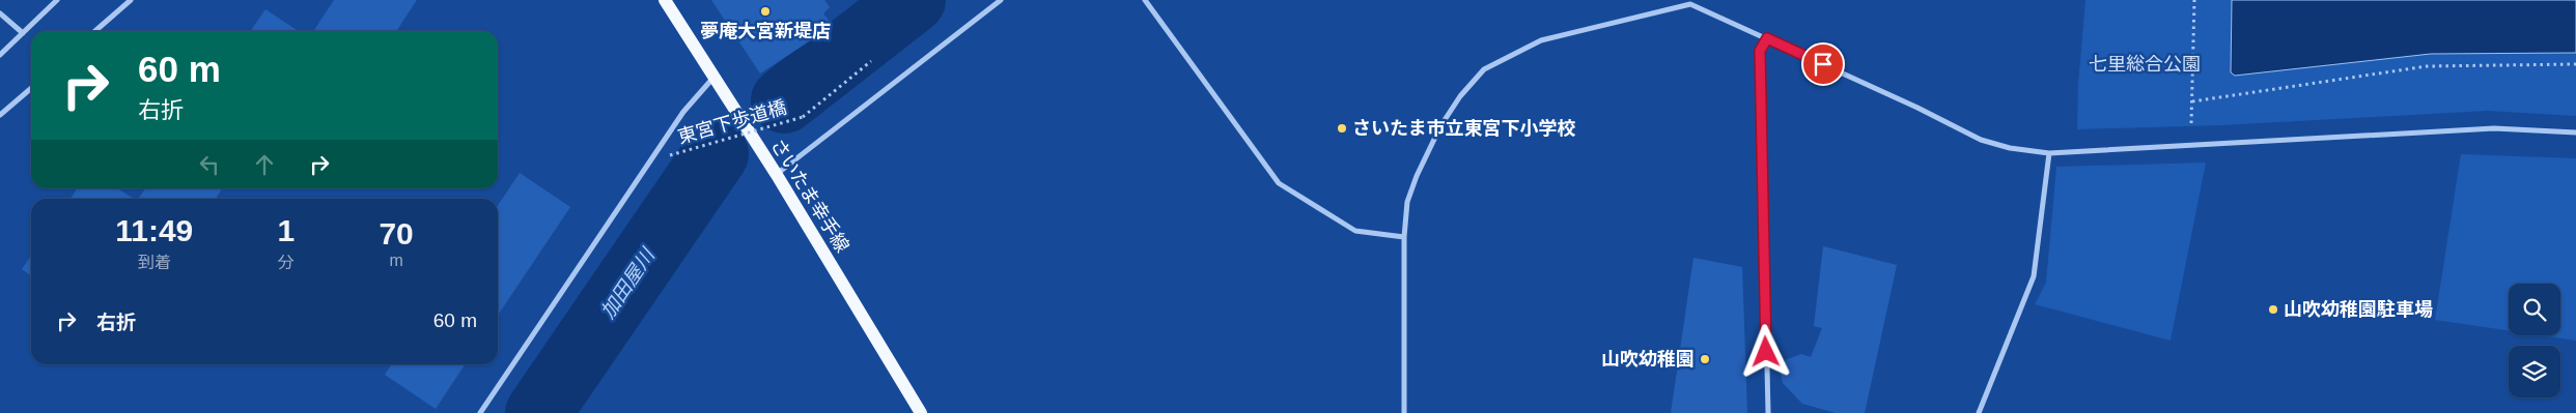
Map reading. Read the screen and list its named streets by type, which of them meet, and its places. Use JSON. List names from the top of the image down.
{
  "streets": {
    "main road": ["さいたま幸手線"],
    "path": ["東宮下歩道橋"]
  },
  "water": ["加田屋川"],
  "parks": ["七里総合公園"],
  "places": [
    "夢庵大宮新堤店",
    "さいたま市立東宮下小学校",
    "山吹幼稚園駐車場",
    "山吹幼稚園"
  ],
  "page": {
    "turn": ["60 m", "右折"],
    "eta": [
      "11:49",
      "到着",
      "1",
      "分",
      "70",
      "m"
    ],
    "list": [
      {
        "name": "右折",
        "value": "60 m"
      }
    ]
  }
}
